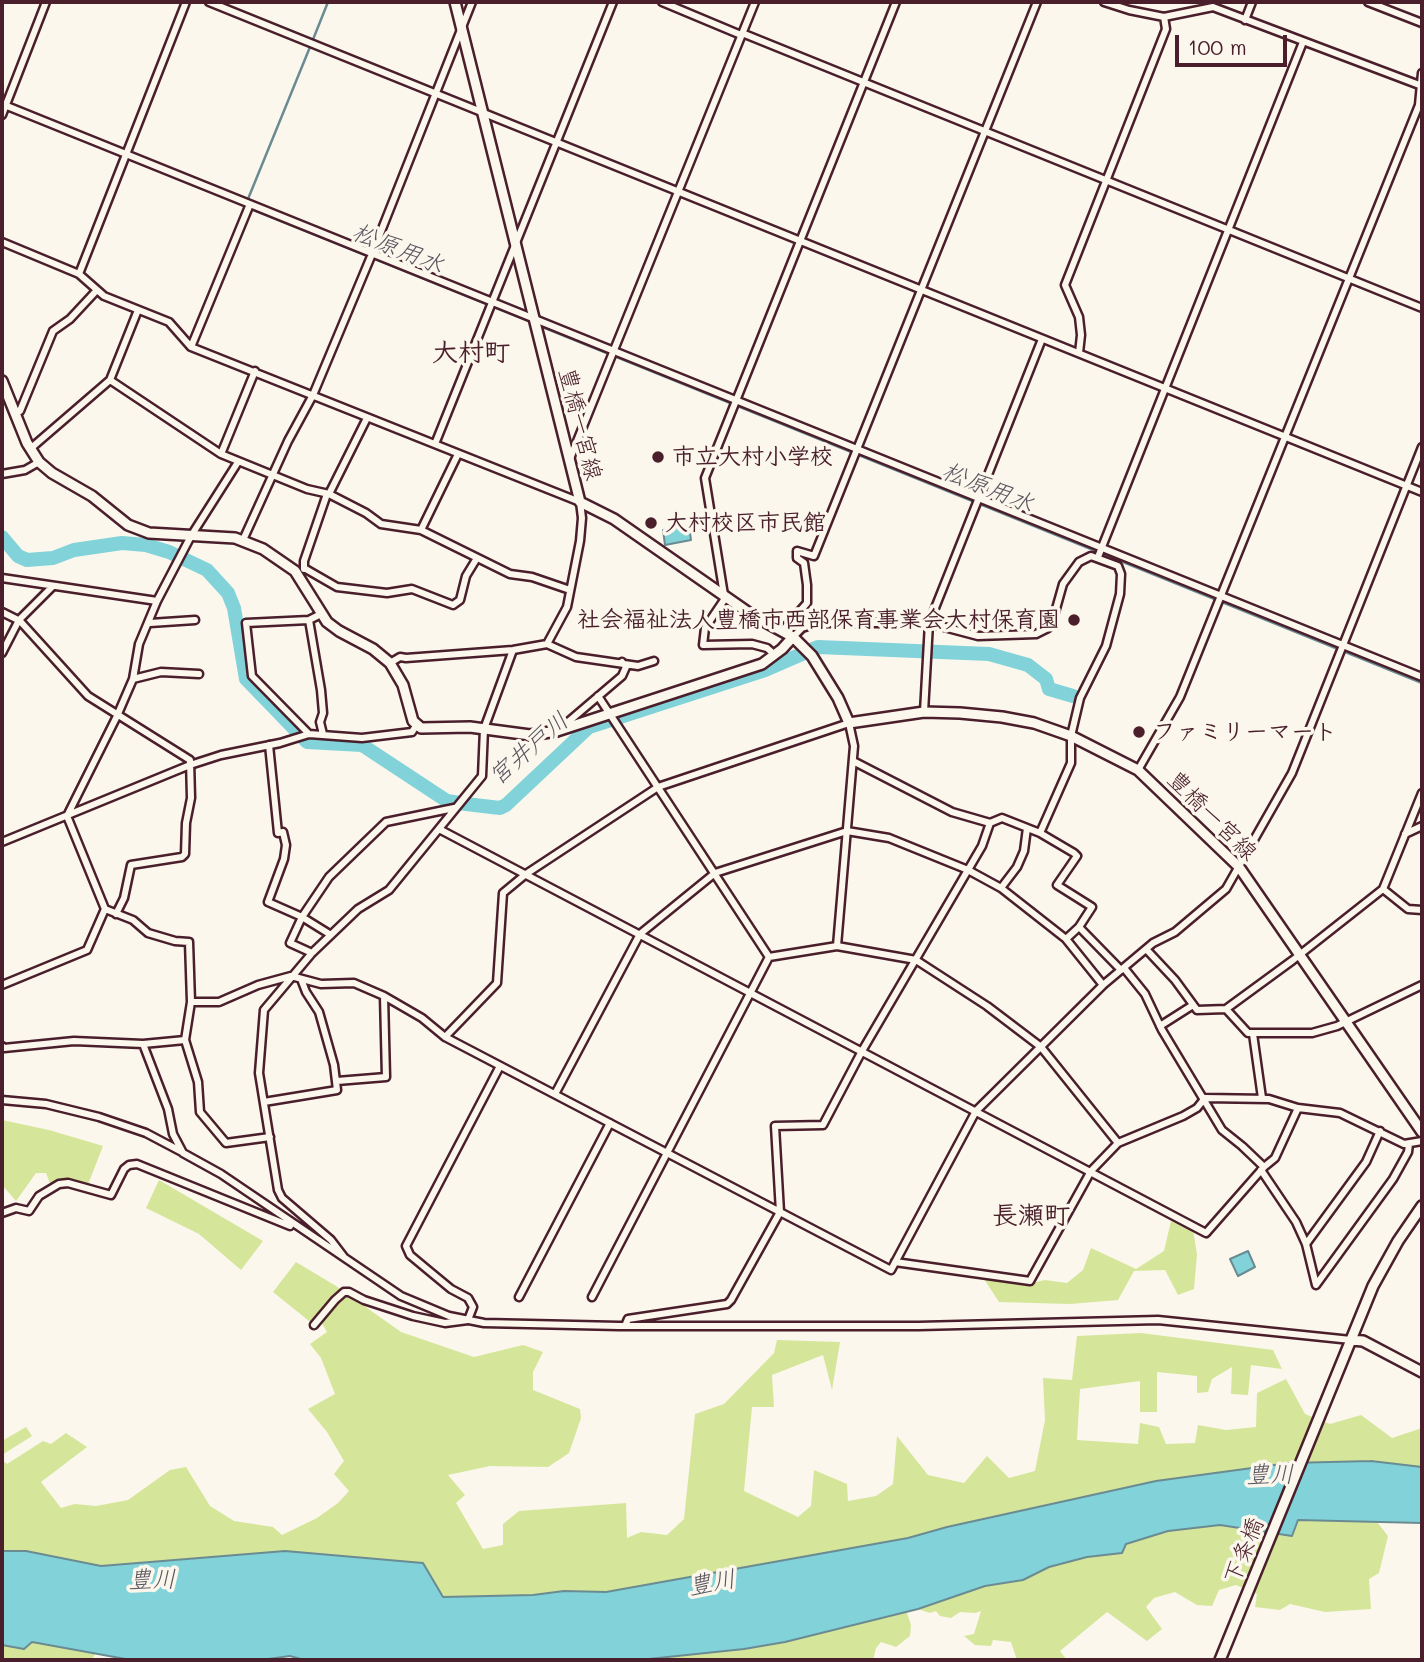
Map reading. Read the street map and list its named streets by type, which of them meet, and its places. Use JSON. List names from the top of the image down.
{
  "streets": {
    "main road": ["豊橋一宮線", "下条橋"]
  },
  "districts": ["大村町", "長瀬町"],
  "water": ["松原用水", "宮井戸川", "豊川"],
  "places": [
    "市立大村小学校",
    "大村校区市民館",
    "社会福祉法人豊橋市西部保育事業会大村保育園",
    "ファミリーマート"
  ],
  "scale_bar": "100 m"
}
